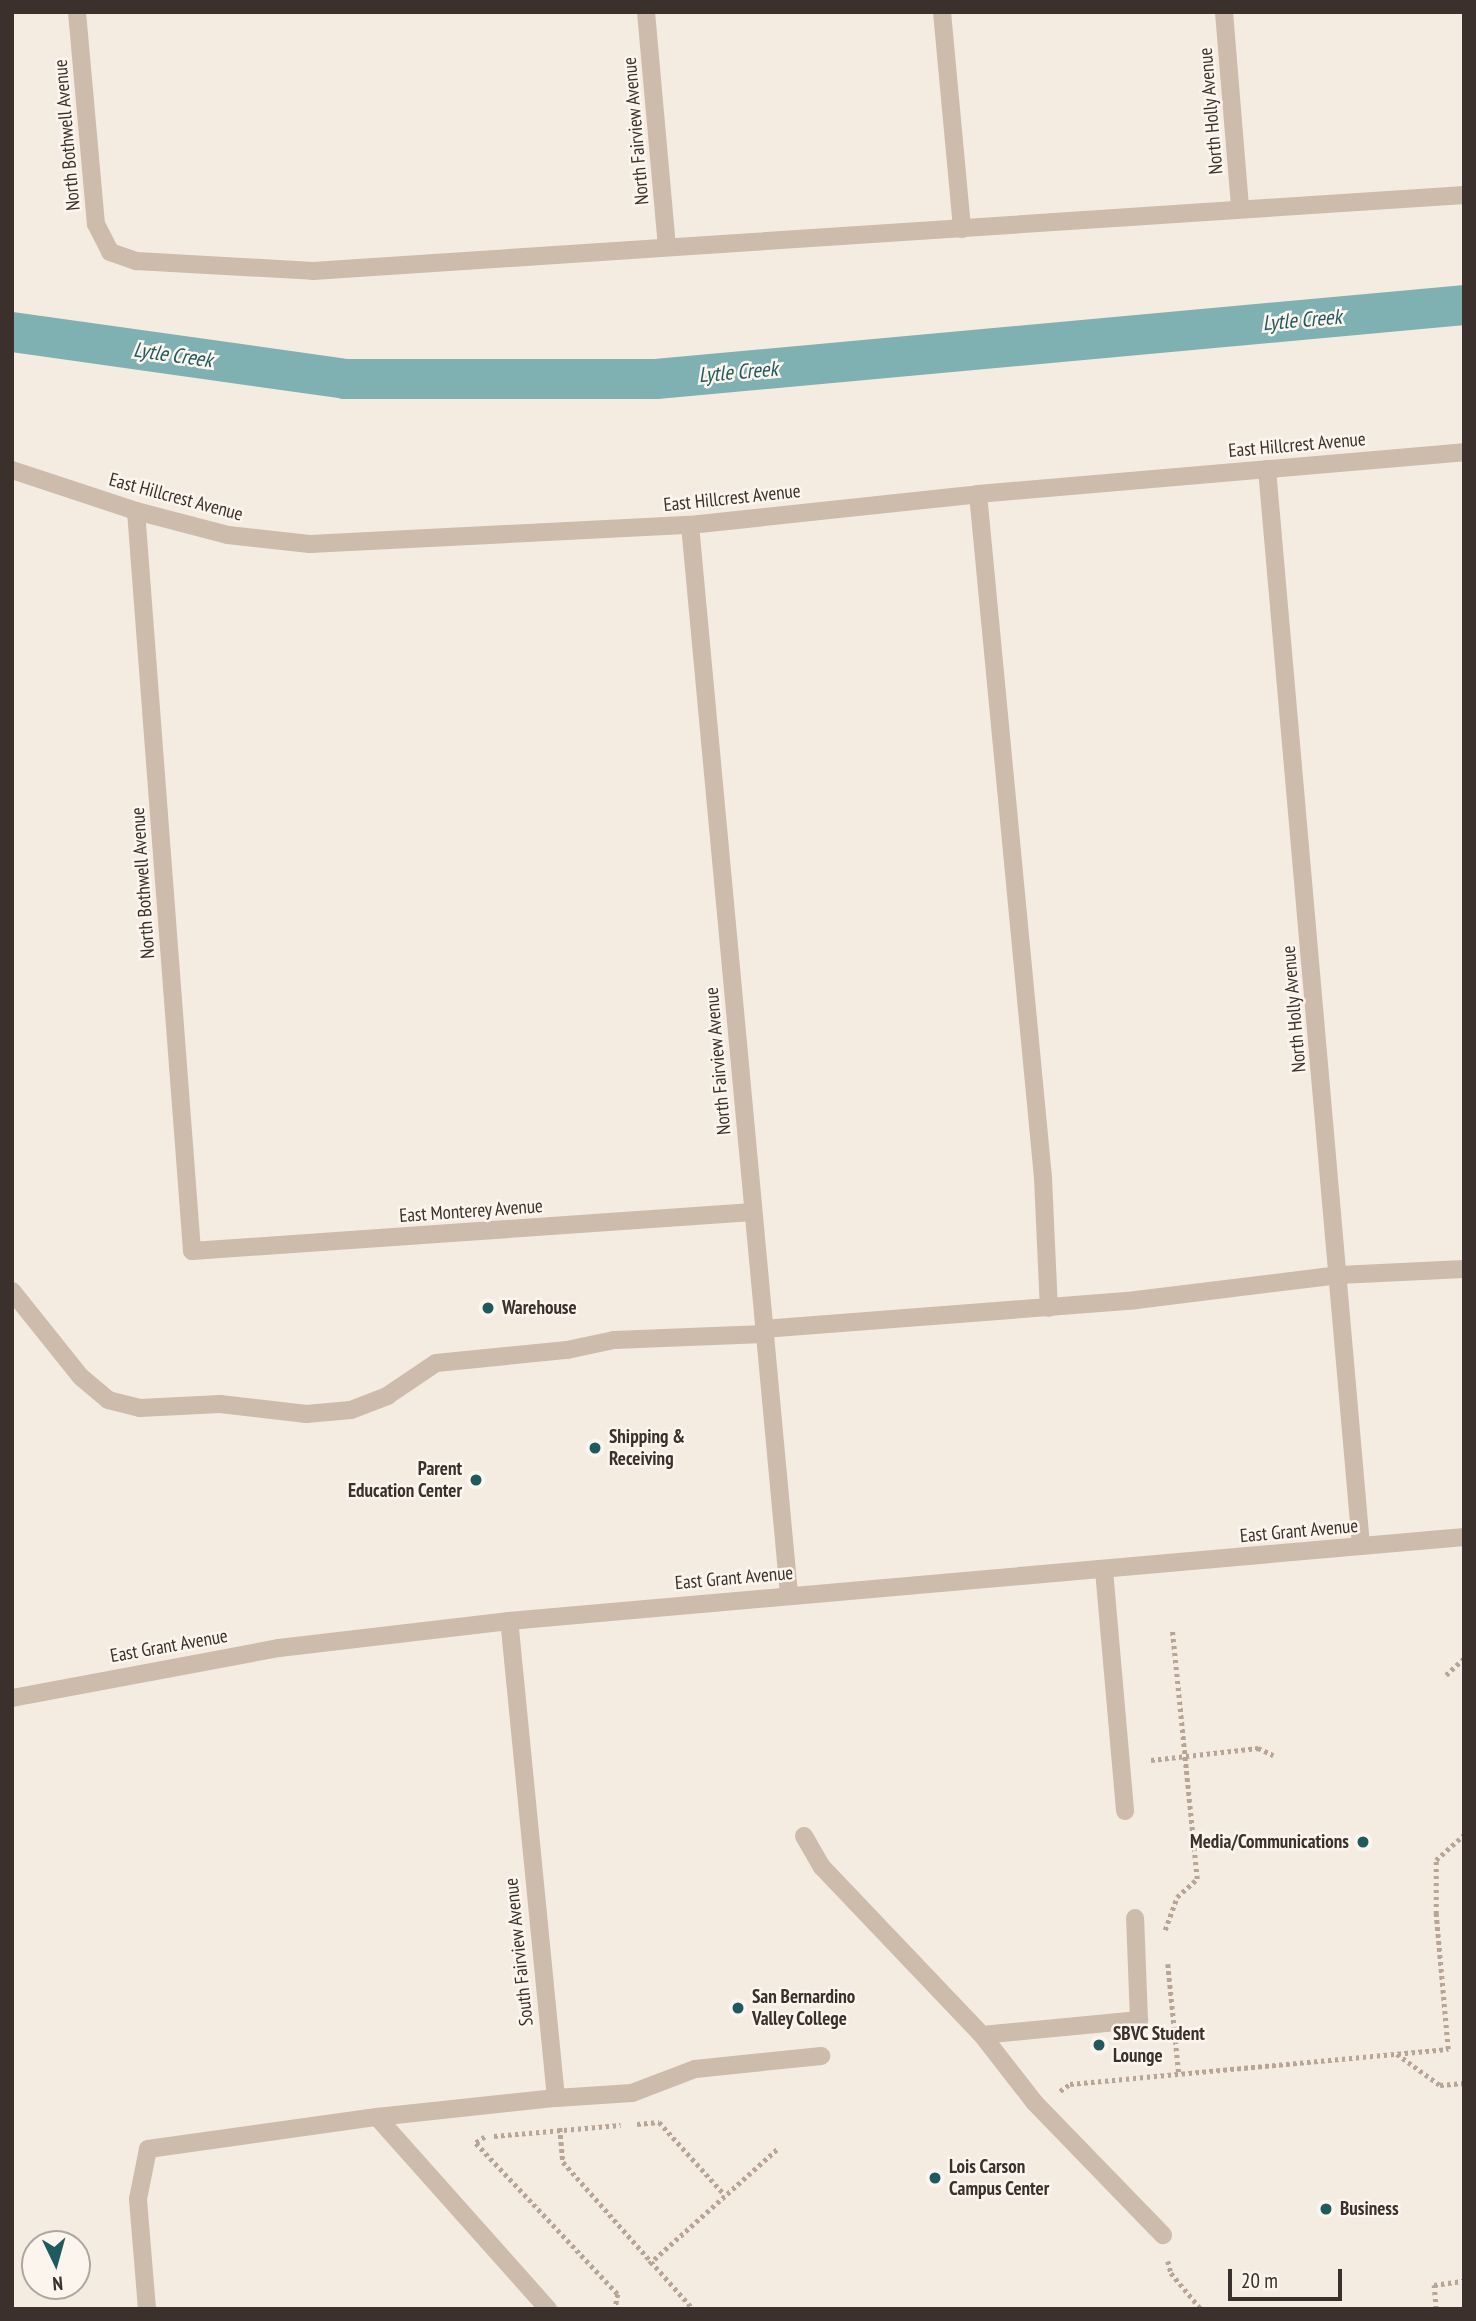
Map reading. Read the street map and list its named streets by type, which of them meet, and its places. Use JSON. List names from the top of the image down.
{
  "streets": {
    "street": [
      "North Holly Avenue",
      "North Fairview Avenue",
      "North Bothwell Avenue",
      "East Hillcrest Avenue",
      "East Monterey Avenue",
      "East Grant Avenue",
      "South Fairview Avenue"
    ]
  },
  "crossings": [
    ["North Holly Avenue", "East Hillcrest Avenue"],
    ["North Holly Avenue", "East Grant Avenue"],
    ["North Fairview Avenue", "North Bothwell Avenue"],
    ["North Fairview Avenue", "East Hillcrest Avenue"],
    ["North Fairview Avenue", "East Monterey Avenue"],
    ["North Fairview Avenue", "East Grant Avenue"],
    ["North Bothwell Avenue", "East Hillcrest Avenue"],
    ["North Bothwell Avenue", "East Monterey Avenue"],
    ["East Grant Avenue", "South Fairview Avenue"]
  ],
  "water": ["Lytle Creek"],
  "places": [
    "Warehouse",
    "Shipping & Receiving",
    "Parent Education Center",
    "Media/Communications",
    "San Bernardino Valley College",
    "SBVC Student Lounge",
    "Lois Carson Campus Center",
    "Business"
  ],
  "scale_bar": "20 m",
  "north": "bottom"
}
